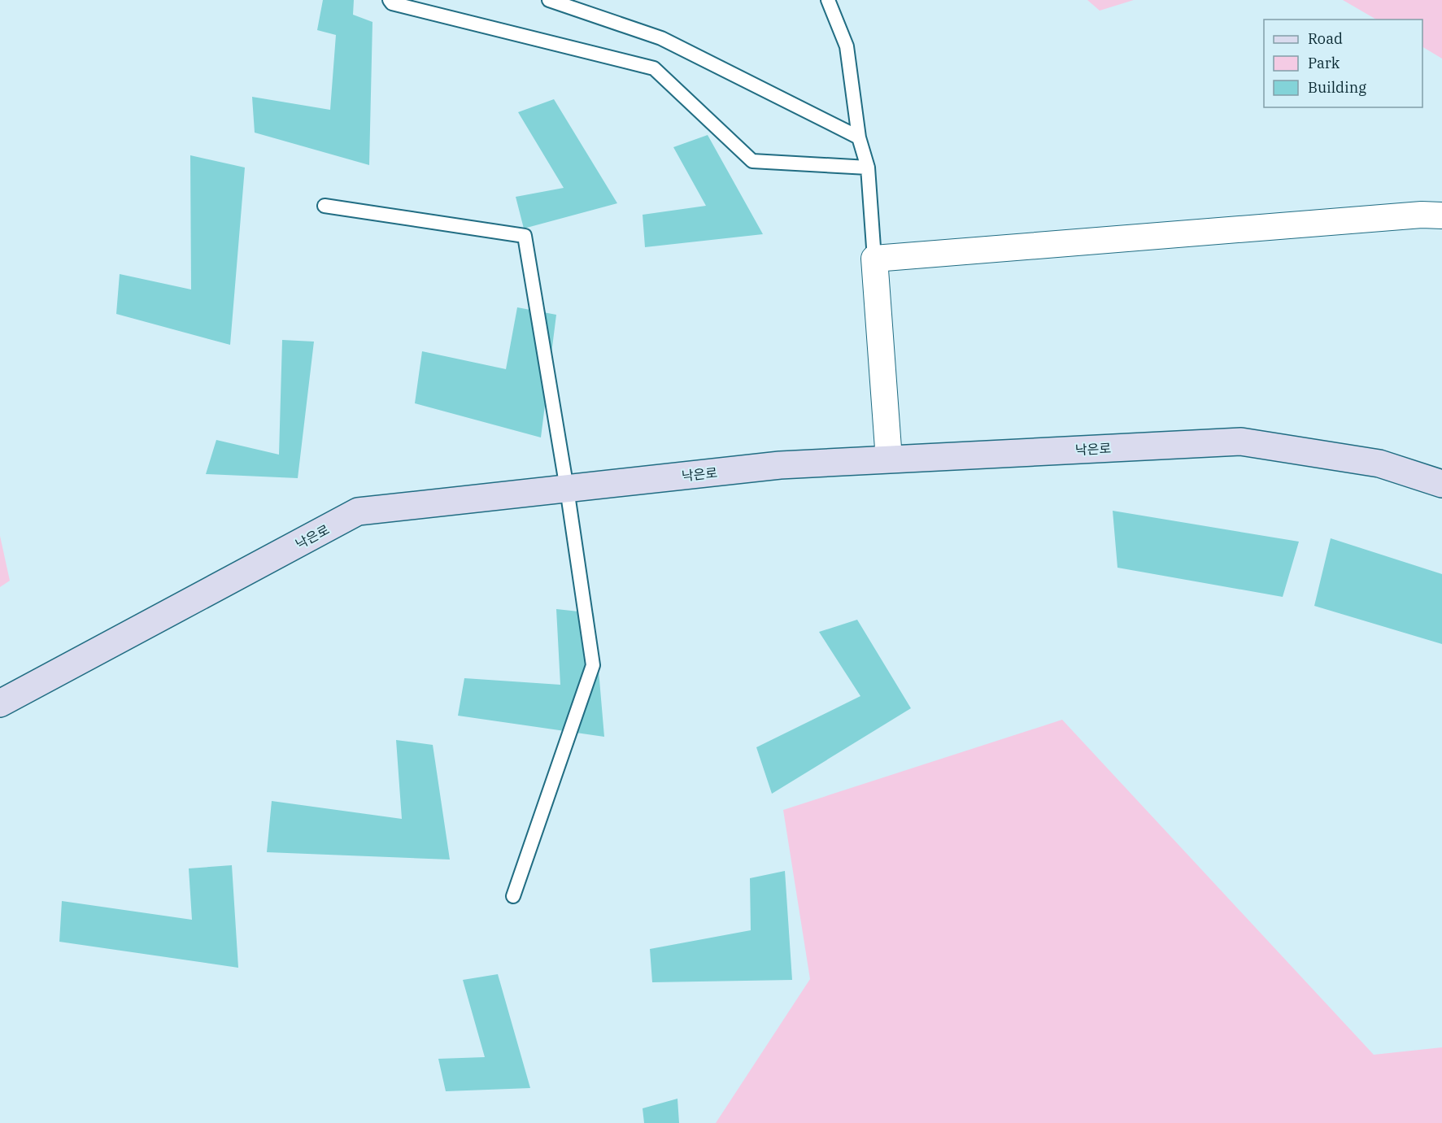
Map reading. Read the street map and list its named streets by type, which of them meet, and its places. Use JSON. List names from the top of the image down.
{
  "streets": {
    "main road": ["낙은로"]
  },
  "legend": ["Road", "Park", "Building"]
}
